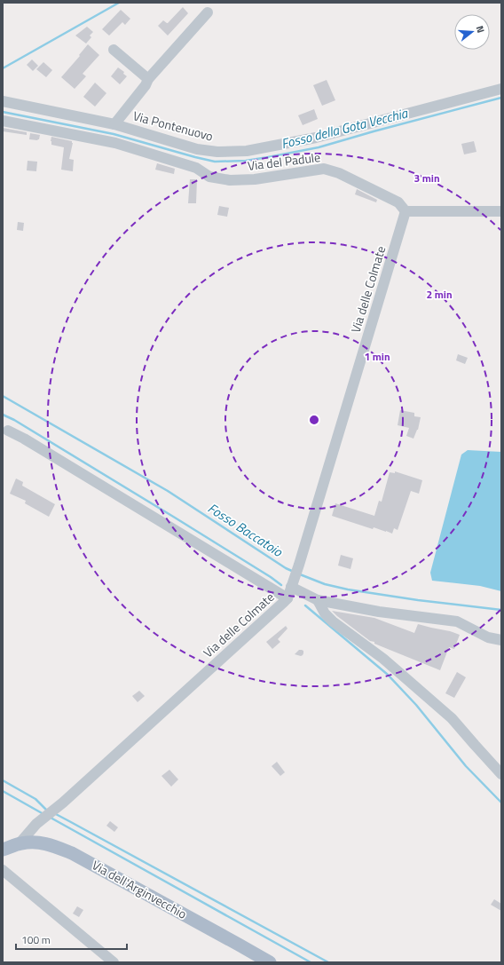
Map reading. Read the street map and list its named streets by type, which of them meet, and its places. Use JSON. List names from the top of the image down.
{
  "streets": {
    "main road": ["Via dell'Arginvecchio"],
    "street": ["Via Pontenuovo", "Via del Padule", "Via delle Colmate"]
  },
  "crossings": [
    ["Via del Padule", "Via delle Colmate"],
    ["Via delle Colmate", "Via dell'Arginvecchio"]
  ],
  "water": ["Fosso della Gota Vecchia", "Fosso Baccatoio"],
  "scale_bar": "100 m",
  "north": "right",
  "rings": ["3 min", "2 min", "1 min"]
}
